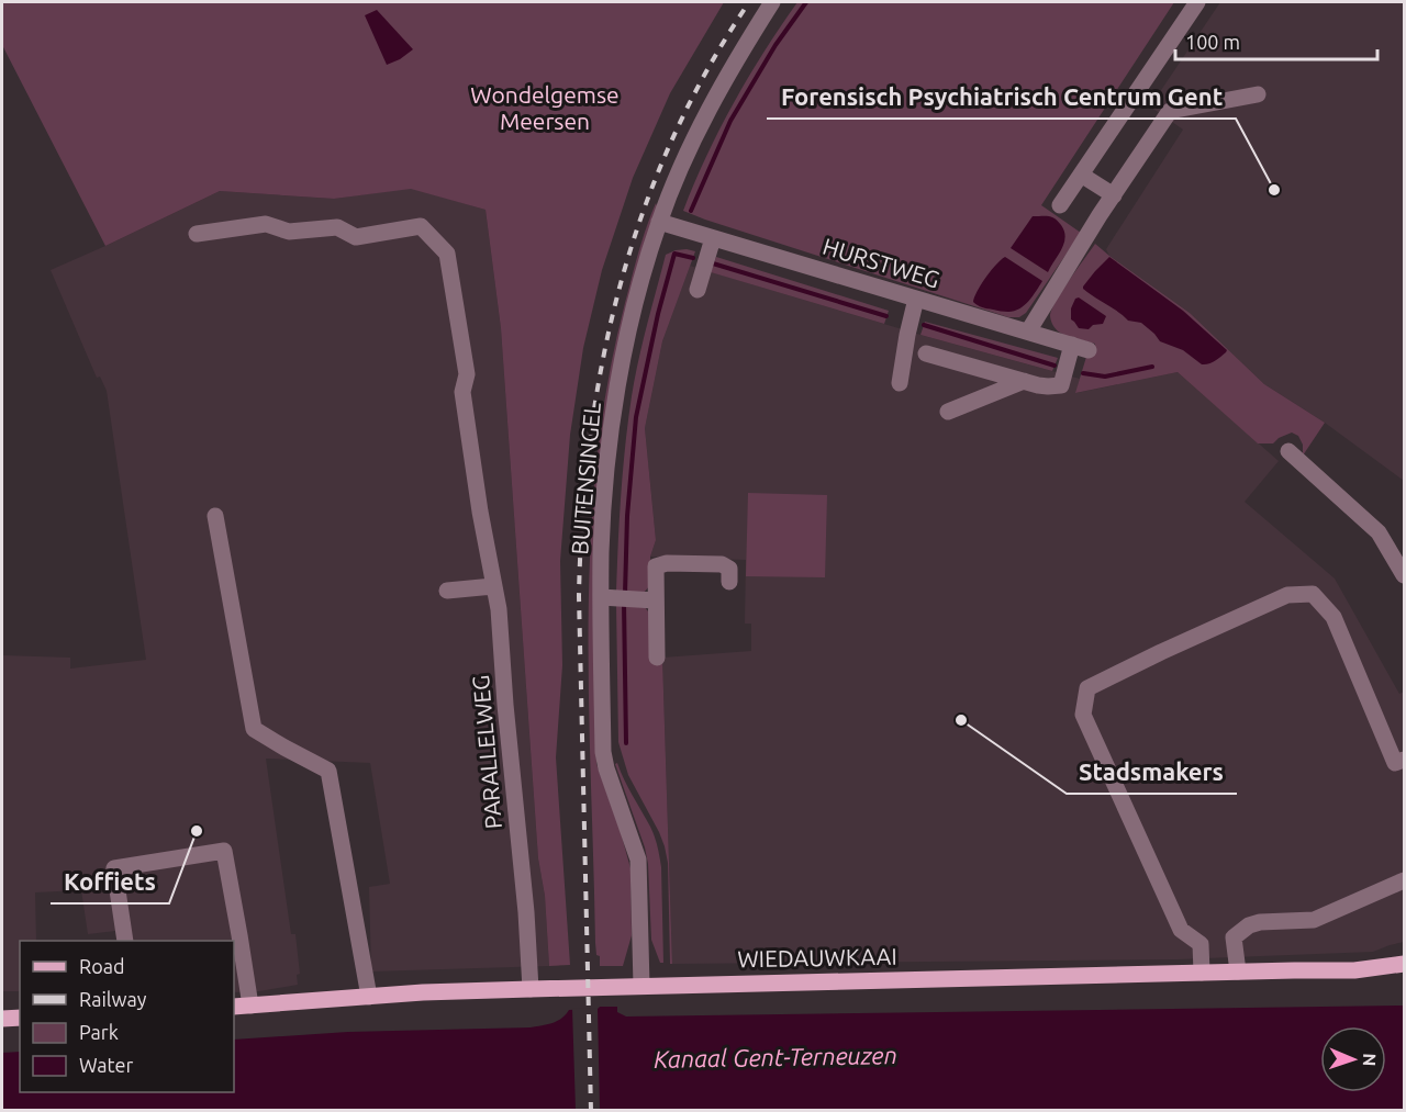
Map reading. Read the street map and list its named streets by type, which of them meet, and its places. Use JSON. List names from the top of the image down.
{
  "streets": {
    "main road": ["WIEDAUWKAAI"],
    "street": ["HURSTWEG", "BUITENSINGEL", "PARALLELWEG"]
  },
  "crossings": [
    ["HURSTWEG", "BUITENSINGEL"],
    ["BUITENSINGEL", "WIEDAUWKAAI"],
    ["PARALLELWEG", "WIEDAUWKAAI"]
  ],
  "water": ["Kanaal Gent-Terneuzen"],
  "parks": ["Wondelgemse Meersen"],
  "places": ["Forensisch Psychiatrisch Centrum Gent", "Stadsmakers", "Koffiets"],
  "legend": [
    "Road",
    "Railway",
    "Park",
    "Water"
  ],
  "scale_bar": "100 m",
  "north": "right"
}
